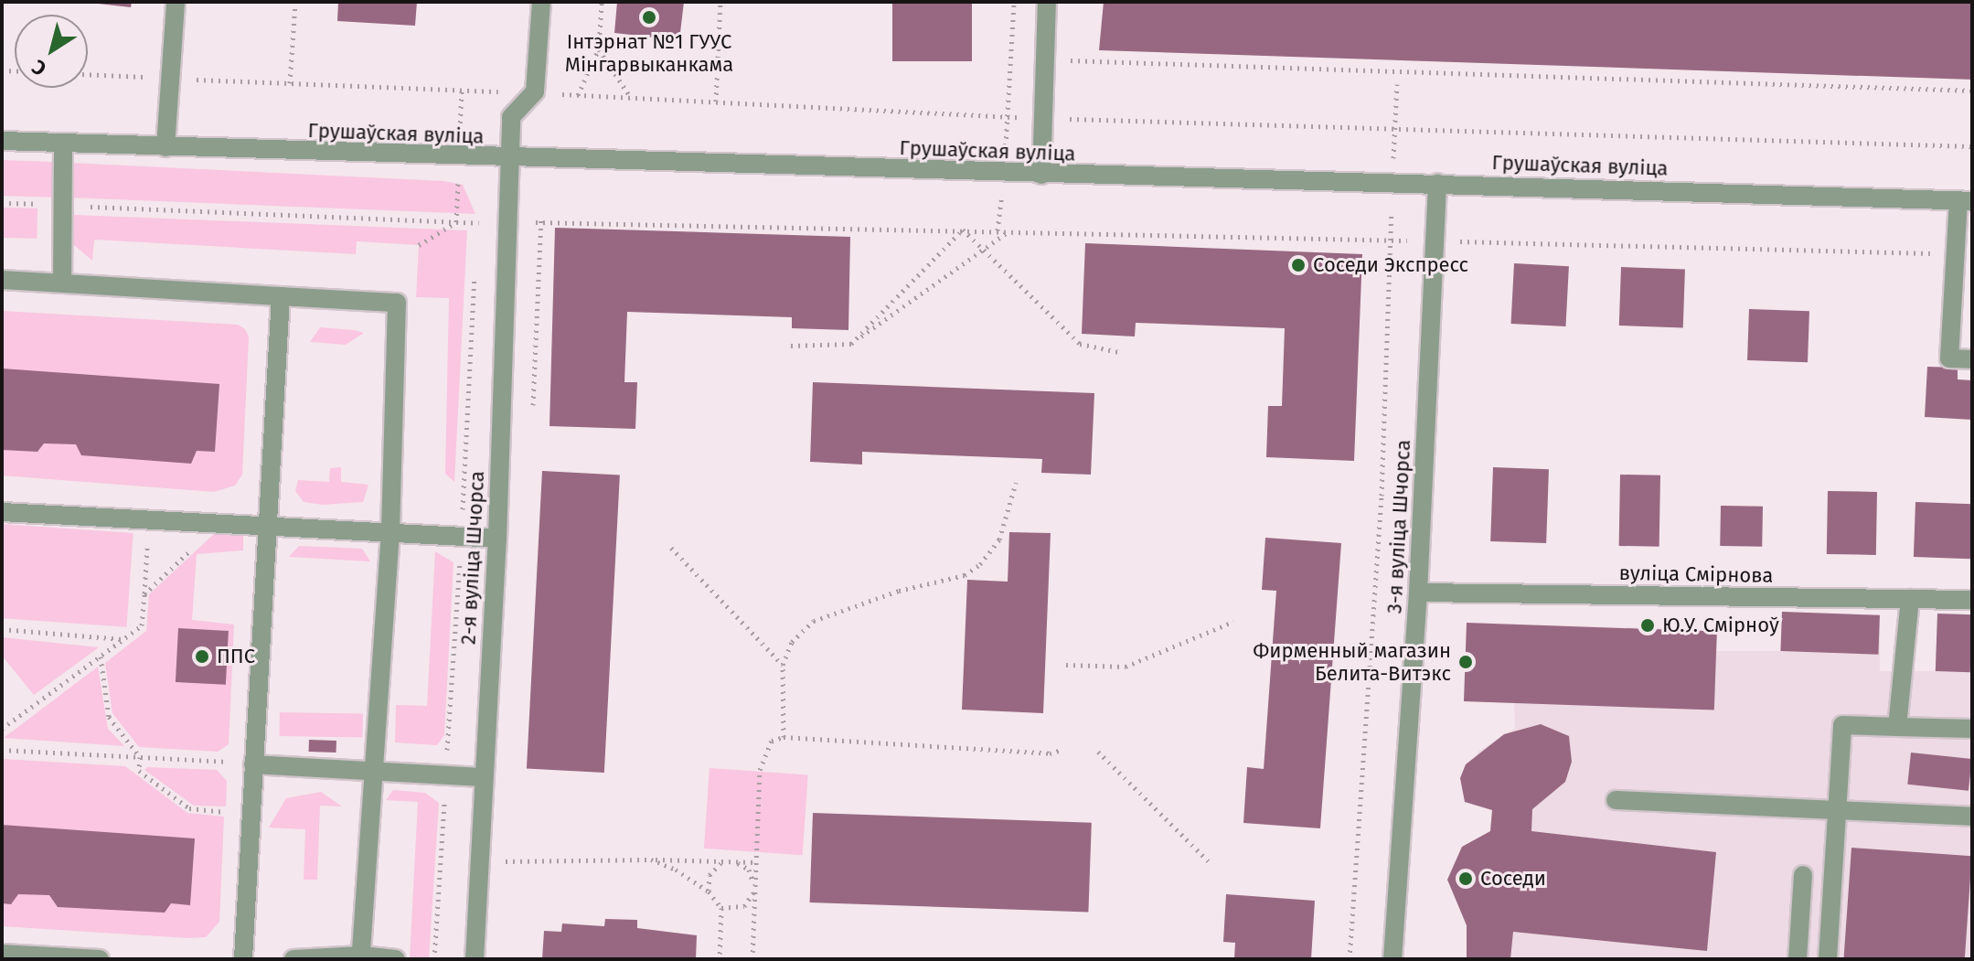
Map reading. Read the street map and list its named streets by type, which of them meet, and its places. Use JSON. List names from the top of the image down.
{
  "streets": {
    "street": [
      "Грушаўская вуліца",
      "3-я вуліца Шчорса",
      "2-я вуліца Шчорса",
      "вуліца Смірнова"
    ]
  },
  "crossings": [
    ["Грушаўская вуліца", "3-я вуліца Шчорса"],
    ["Грушаўская вуліца", "2-я вуліца Шчорса"],
    ["3-я вуліца Шчорса", "вуліца Смірнова"]
  ],
  "places": [
    "Інтэрнат №1 ГУУС Мінгарвыканкама",
    "Соседи Экспресс",
    "Ю.У. Смірноў",
    "ППС",
    "Фирменный магазин Белита-Витэкс",
    "Соседи"
  ],
  "north": "bottom left"
}
